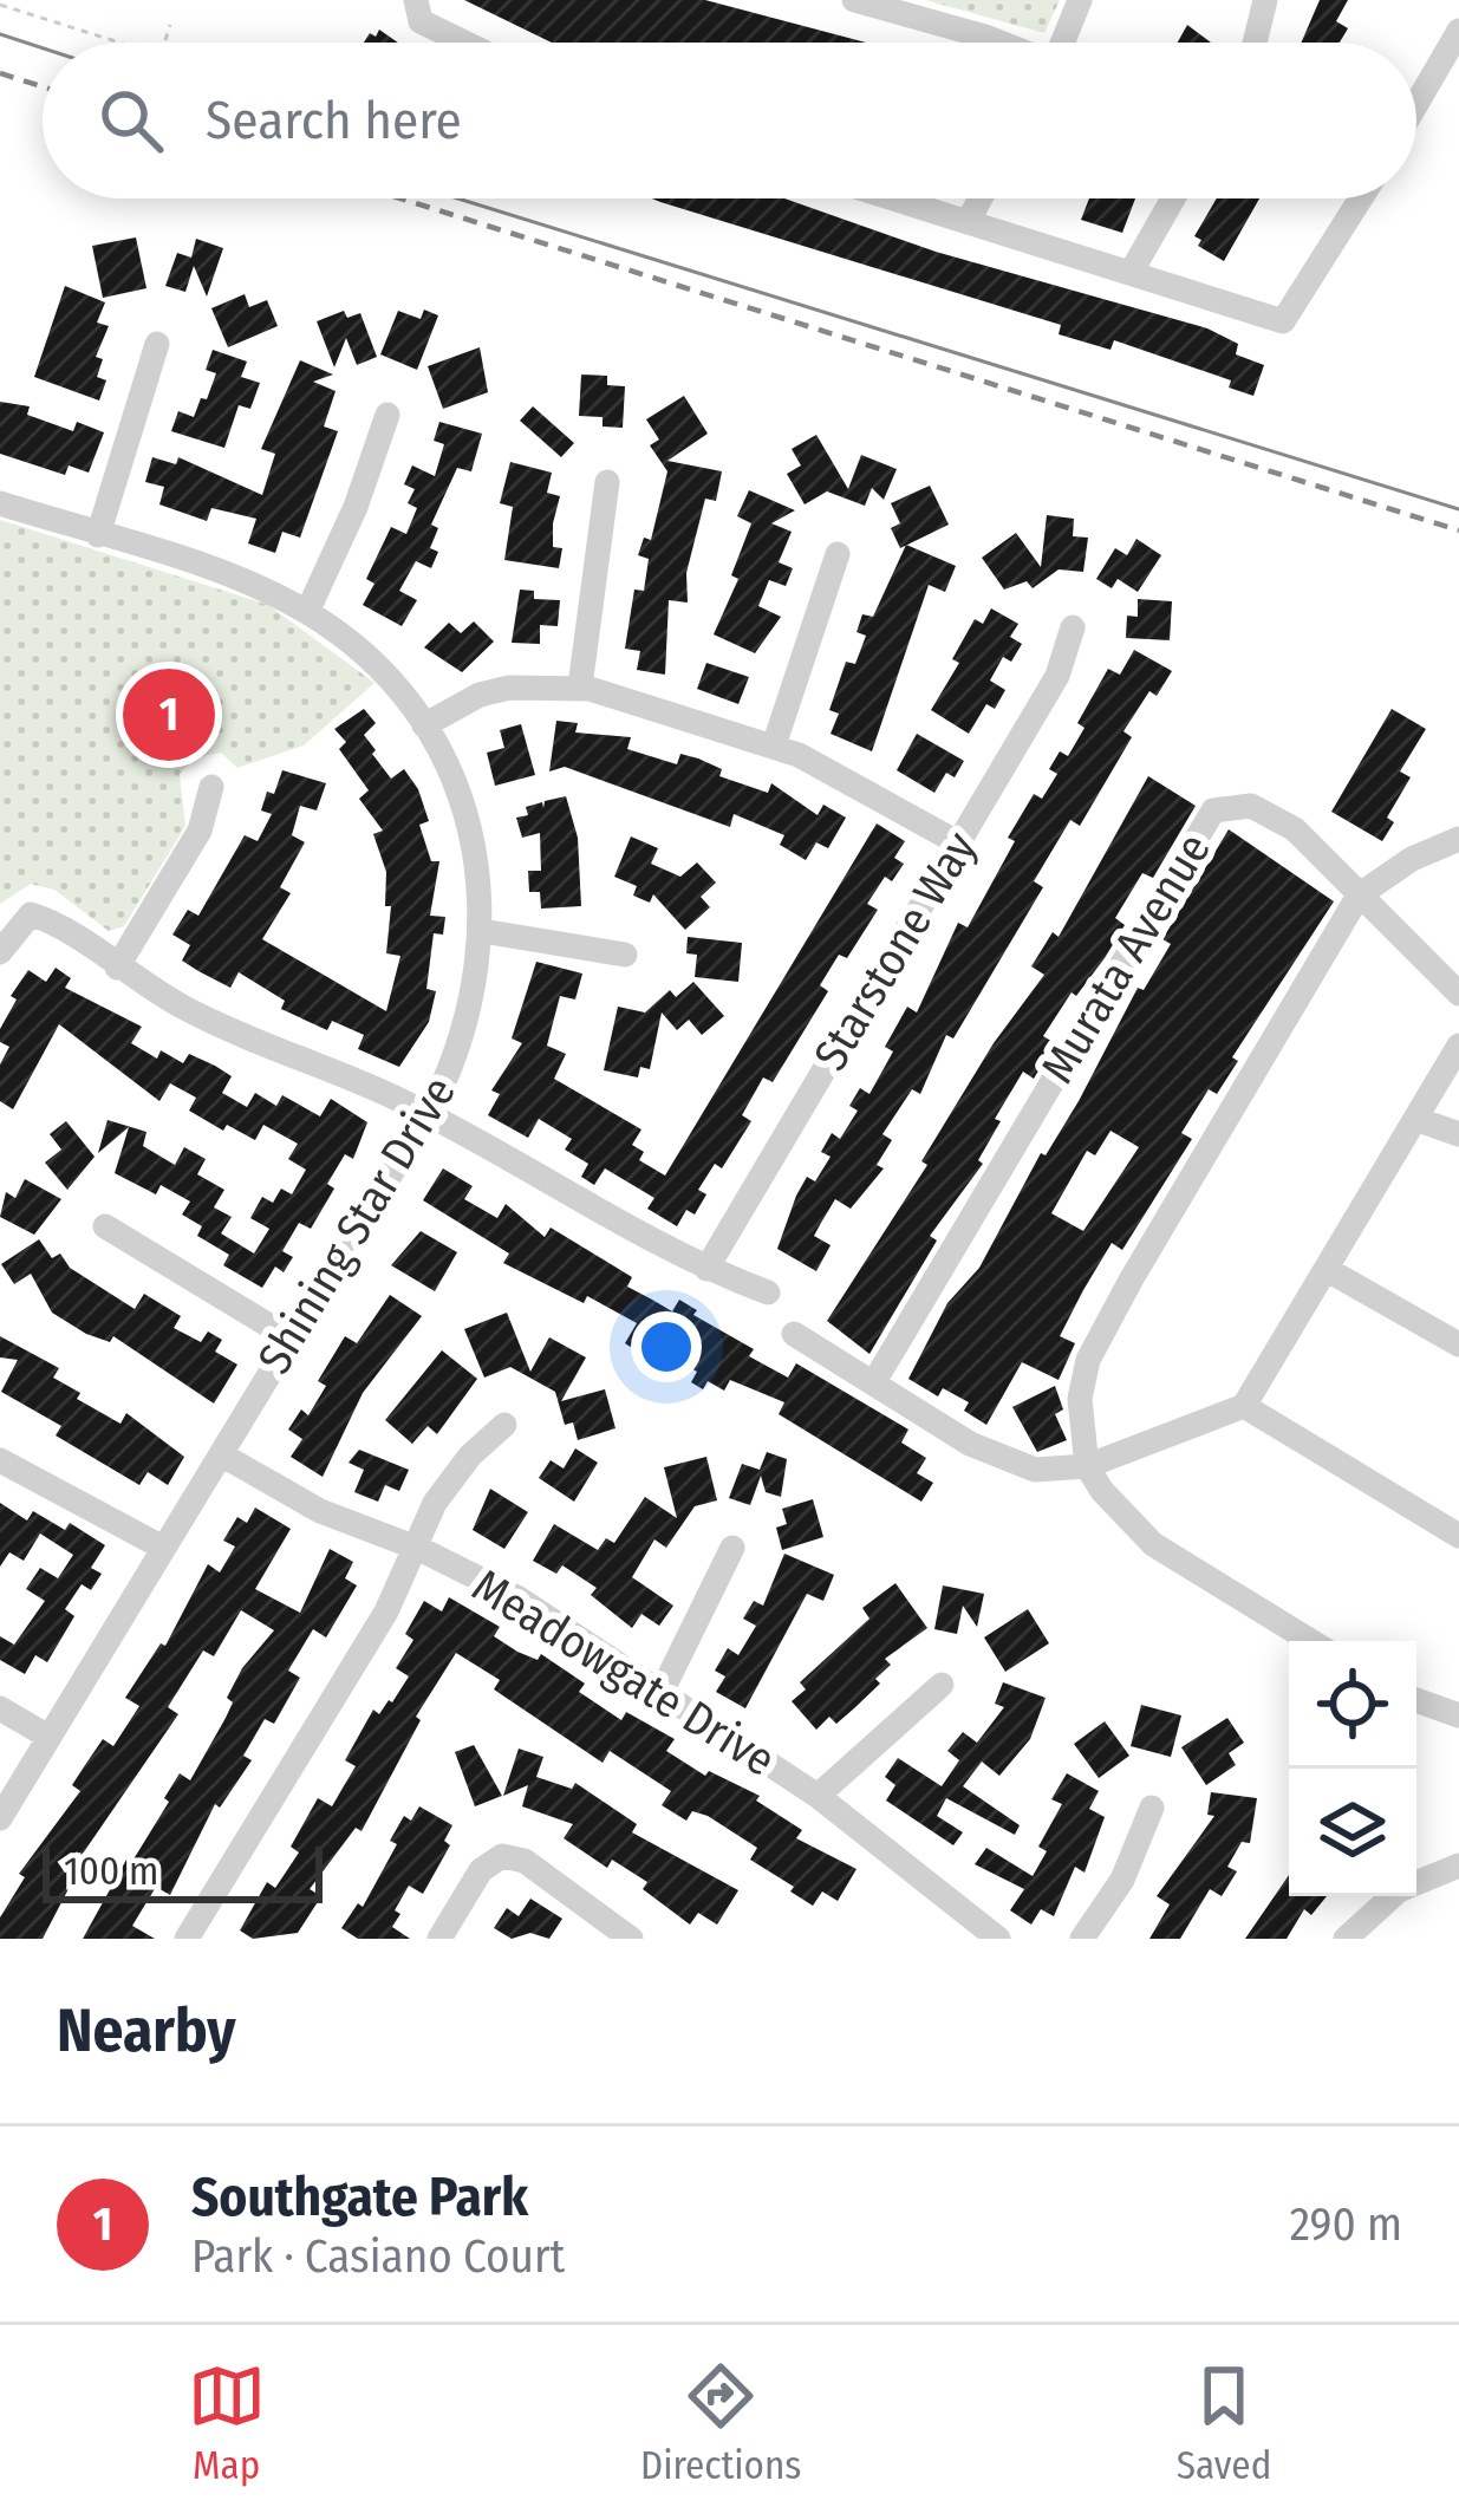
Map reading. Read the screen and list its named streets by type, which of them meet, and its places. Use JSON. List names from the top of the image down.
{
  "streets": {
    "street": [
      "Starstone Way",
      "Murata Avenue",
      "Shining Star Drive",
      "Meadowgate Drive"
    ]
  },
  "crossings": [
    ["Shining Star Drive", "Meadowgate Drive"]
  ],
  "scale_bar": "100 m",
  "page": {
    "search": "Search here",
    "pins": "1",
    "scale": "100 m",
    "heading": "Nearby",
    "list": [
      {
        "mark": "1",
        "name": "Southgate Park",
        "note": "Park · Casiano Court",
        "value": "290 m"
      }
    ],
    "nav": ["Map", "Directions", "Saved"]
  }
}
